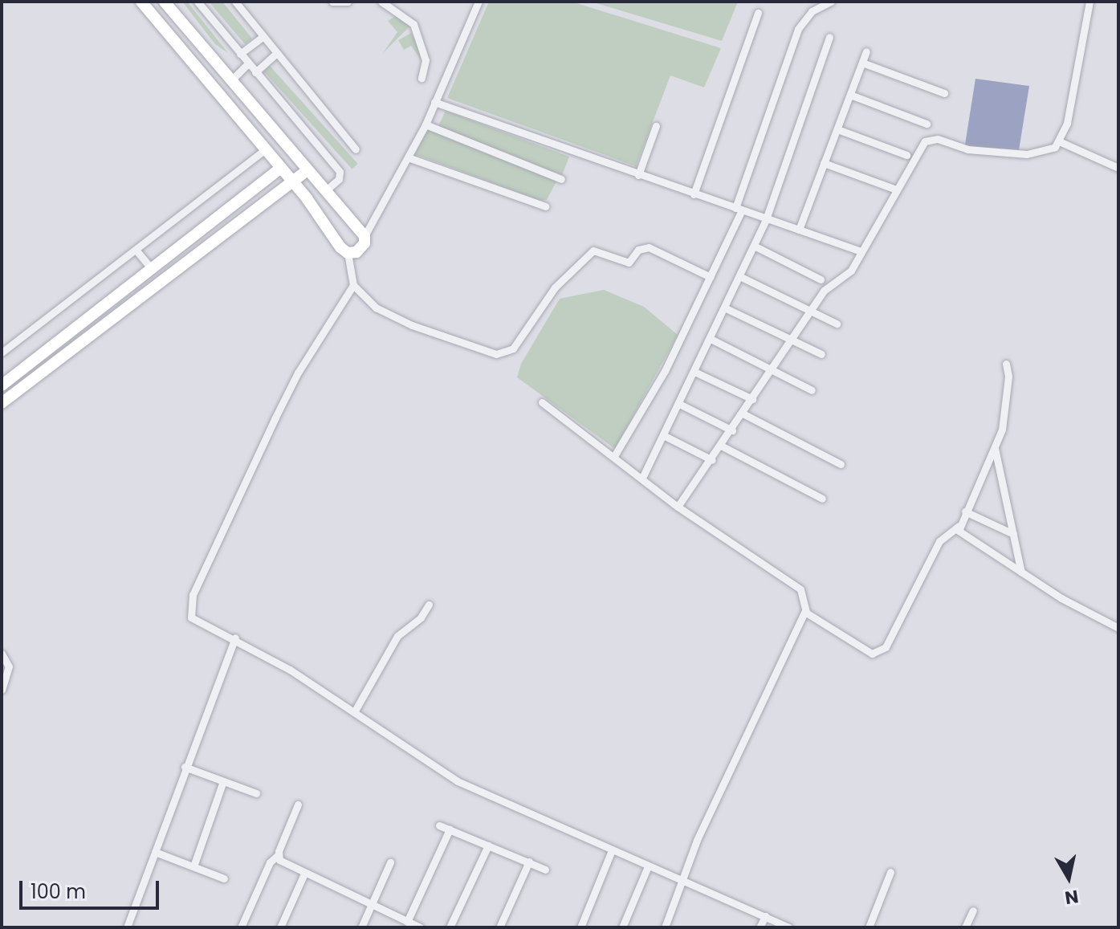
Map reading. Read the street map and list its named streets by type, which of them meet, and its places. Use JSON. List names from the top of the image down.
{
  "scale_bar": "100 m",
  "north": "bottom"
}
